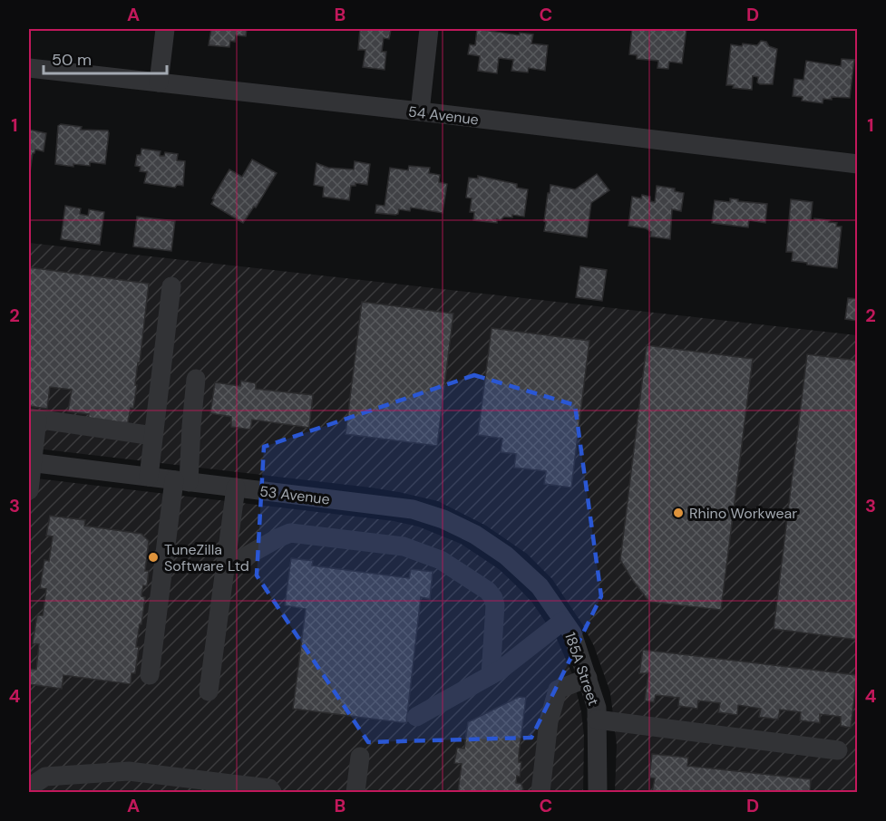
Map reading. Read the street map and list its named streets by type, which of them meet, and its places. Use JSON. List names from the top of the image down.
{
  "streets": {
    "street": ["54 Avenue", "53 Avenue", "185A Street"]
  },
  "crossings": [
    ["53 Avenue", "185A Street"]
  ],
  "places": ["Rhino Workwear", "TuneZilla Software Ltd"],
  "scale_bar": "50 m",
  "grid": {
    "columns": [
      "A",
      "B",
      "C",
      "D"
    ],
    "rows": [
      "1",
      "2",
      "3",
      "4"
    ]
  }
}
